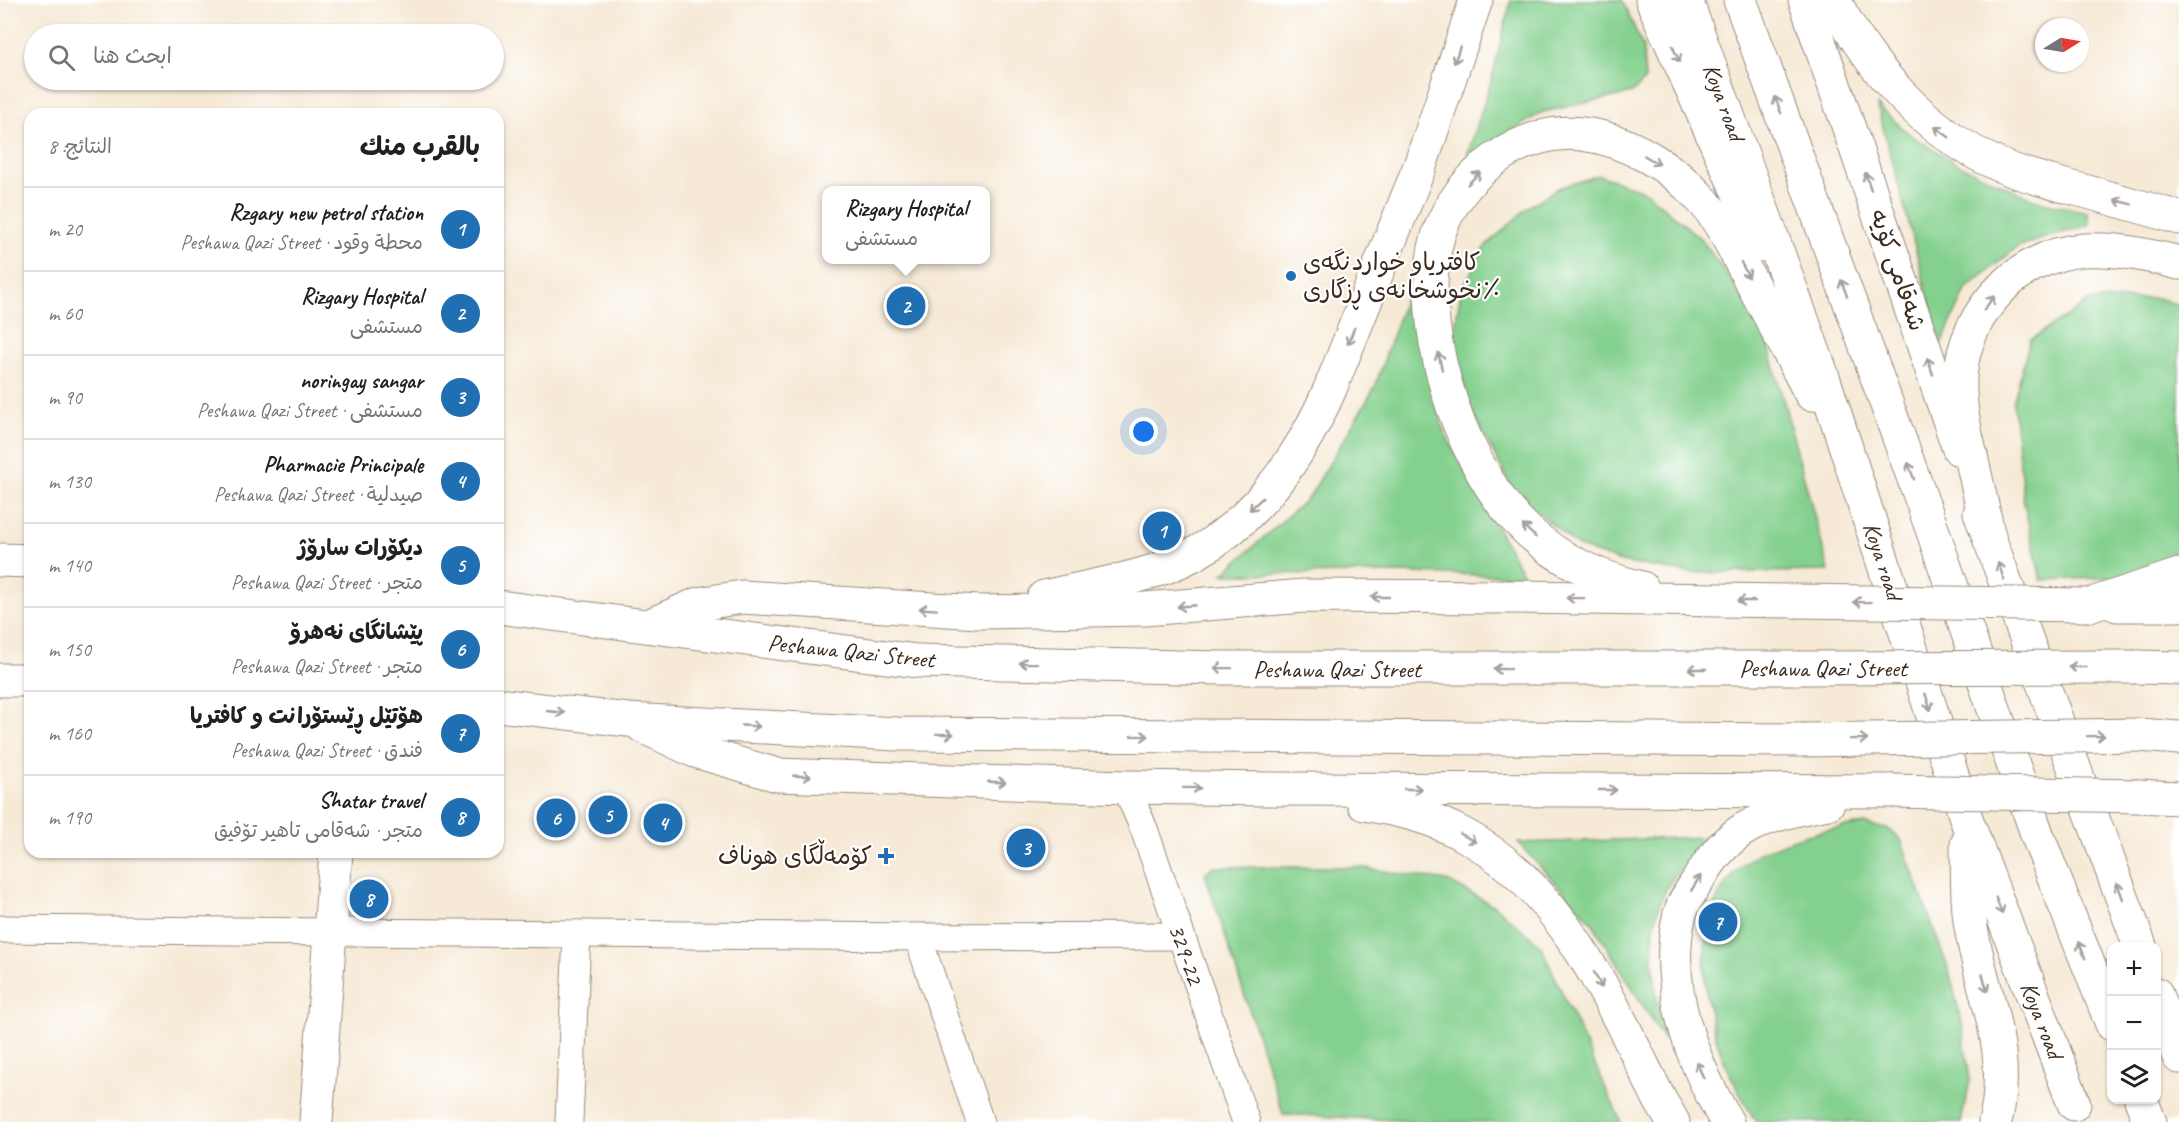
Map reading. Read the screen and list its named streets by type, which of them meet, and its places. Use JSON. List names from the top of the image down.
{
  "streets": {
    "main road": ["Koya road", "شەقامی کۆیە", "Peshawa Qazi Street"],
    "street": ["329-22"]
  },
  "places": {
    "other": ["كافتریاو خواردنگەی نخوشخانەی ڕزگاری٪"],
    "health": ["کۆمەڵگای هوناف"]
  },
  "north": "right",
  "page": {
    "search": "ابحث هنا",
    "heading": ["بالقرب منك", "النتائج: 8"],
    "popup": ["Rizgary Hospital", "مستشفى"],
    "list": [
      {
        "mark": "1",
        "name": "Rzgary new petrol station",
        "note": "محطة وقود · Peshawa Qazi Street",
        "value": "20 m"
      },
      {
        "mark": "2",
        "name": "Rizgary Hospital",
        "note": "مستشفى",
        "value": "60 m"
      },
      {
        "mark": "3",
        "name": "noringay sangar",
        "note": "مستشفى · Peshawa Qazi Street",
        "value": "90 m"
      },
      {
        "mark": "4",
        "name": "Pharmacie Principale",
        "note": "صيدلية · Peshawa Qazi Street",
        "value": "130 m"
      },
      {
        "mark": "5",
        "name": "دیکۆرات سارۆژ",
        "note": "متجر · Peshawa Qazi Street",
        "value": "140 m"
      },
      {
        "mark": "6",
        "name": "پێشانگای نەهرۆ",
        "note": "متجر · Peshawa Qazi Street",
        "value": "150 m"
      },
      {
        "mark": "7",
        "name": "هۆتێل ڕێستۆرانت و کافتریا",
        "note": "فندق · Peshawa Qazi Street",
        "value": "160 m"
      },
      {
        "mark": "8",
        "name": "Shatar travel",
        "note": "متجر · شەقامی تاهیر تۆفیق",
        "value": "190 m"
      }
    ],
    "pins": [
      "2",
      "1",
      "5",
      "6",
      "4",
      "3",
      "8",
      "7"
    ],
    "map_buttons": ["+", "−"]
  }
}
